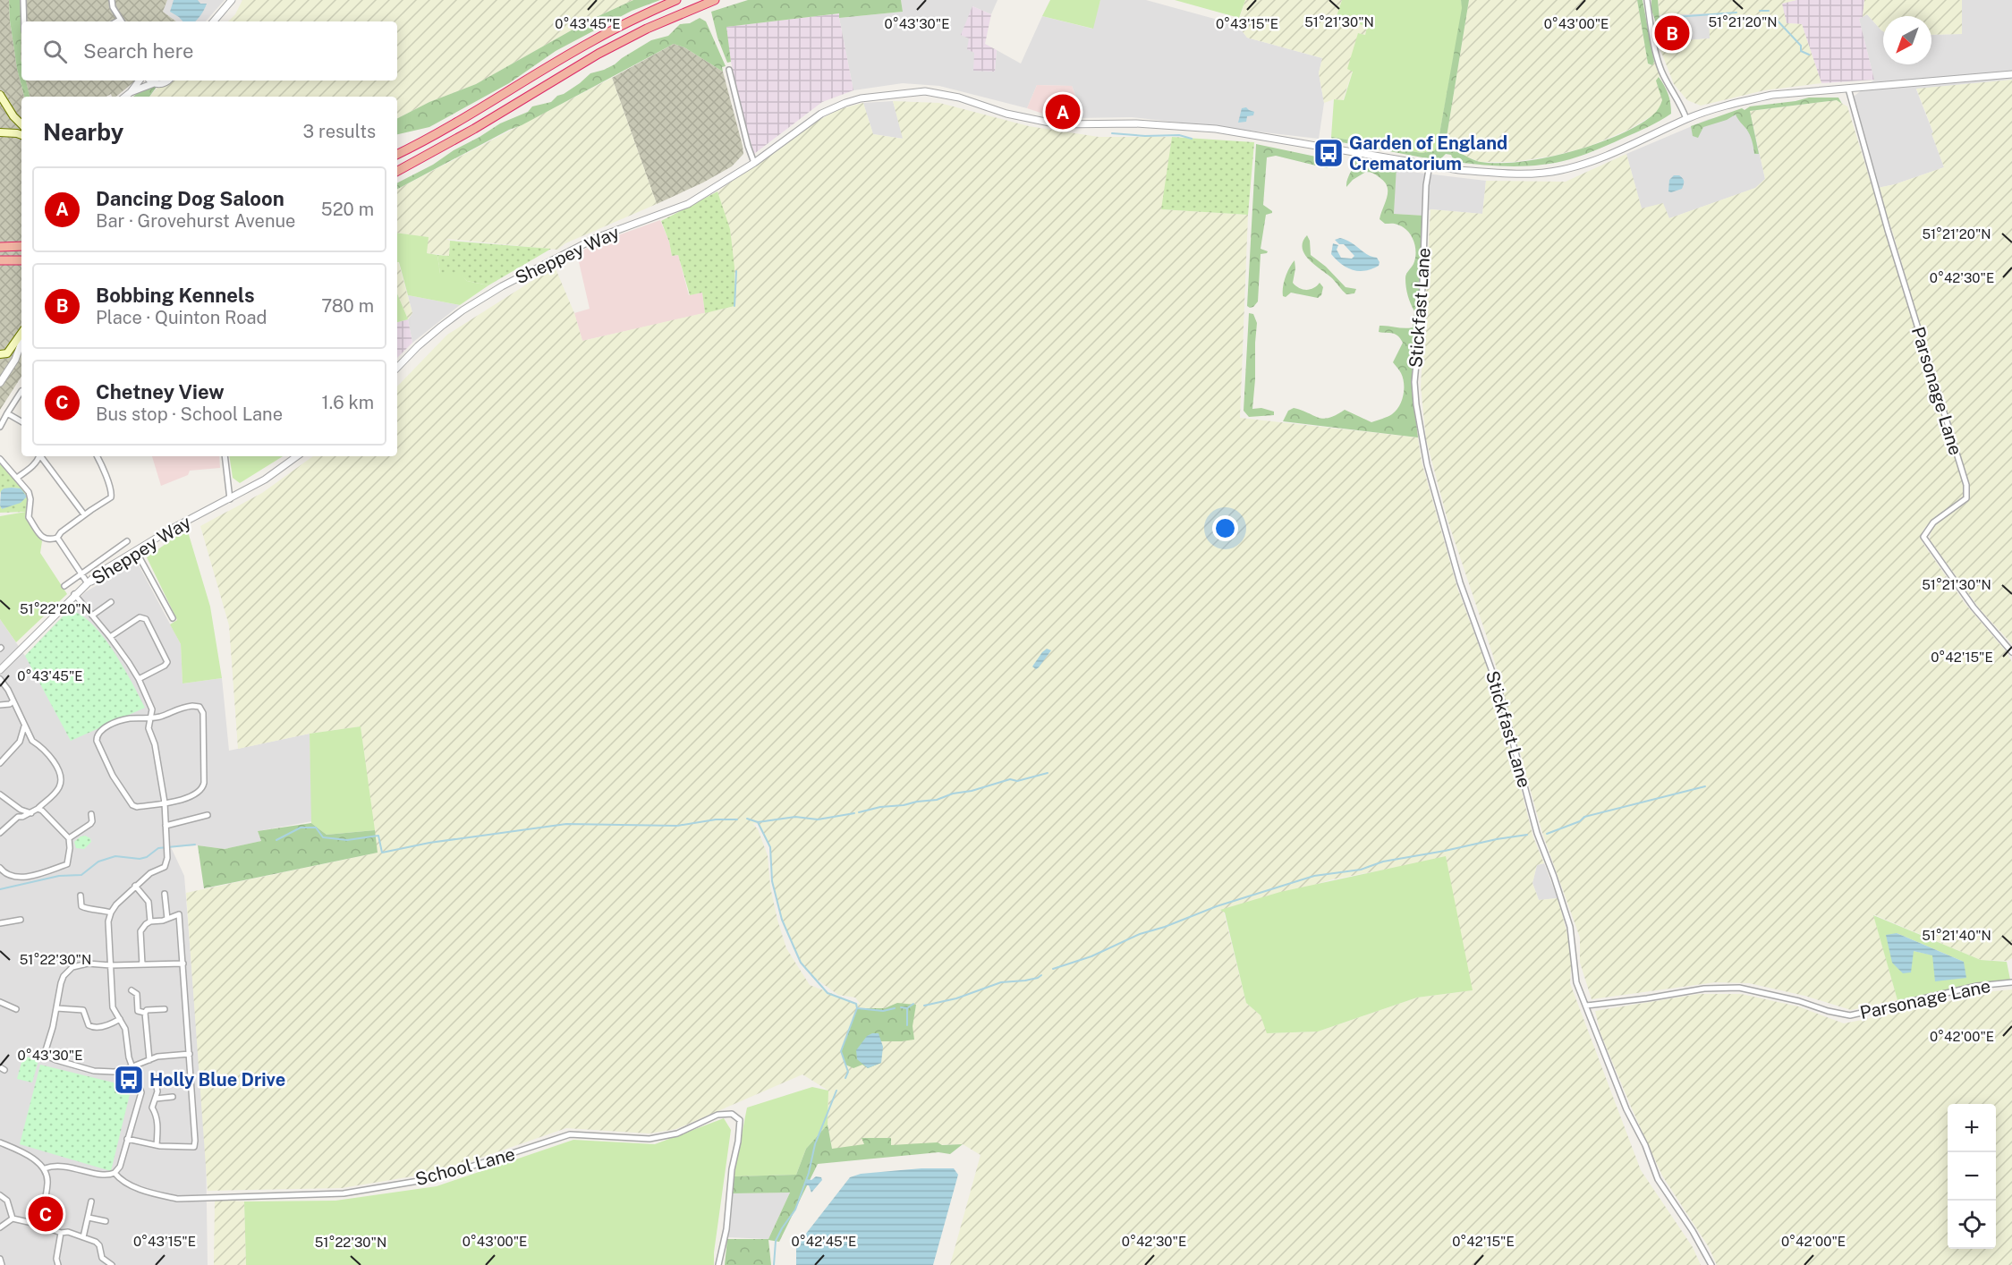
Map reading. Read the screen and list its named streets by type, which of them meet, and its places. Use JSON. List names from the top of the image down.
{
  "streets": {
    "street": [
      "Sheppey Way",
      "Stickfast Lane",
      "Parsonage Lane",
      "School Lane"
    ]
  },
  "crossings": [
    ["Sheppey Way", "Stickfast Lane"],
    ["Sheppey Way", "Parsonage Lane"],
    ["Stickfast Lane", "Parsonage Lane"]
  ],
  "places": {
    "bus stop": ["Garden of England Crematorium", "Holly Blue Drive"]
  },
  "north": "bottom left",
  "page": {
    "pins": ["B", "A", "C"],
    "search": "Search here",
    "heading": ["Nearby", "3 results"],
    "list": [
      {
        "mark": "A",
        "name": "Dancing Dog Saloon",
        "note": "Bar · Grovehurst Avenue",
        "value": "520 m"
      },
      {
        "mark": "B",
        "name": "Bobbing Kennels",
        "note": "Place · Quinton Road",
        "value": "780 m"
      },
      {
        "mark": "C",
        "name": "Chetney View",
        "note": "Bus stop · School Lane",
        "value": "1.6 km"
      }
    ],
    "map_buttons": ["+", "−"]
  },
  "coordinates": [
    "51°21'30\"N",
    "51°21'20\"N",
    "0°43'45\"E",
    "0°43'30\"E",
    "0°43'15\"E",
    "0°43'00\"E",
    "0°42'30\"E",
    "51°22'20\"N",
    "0°42'15\"E",
    "51°21'40\"N",
    "51°22'30\"N",
    "0°42'00\"E",
    "0°42'45\"E"
  ]
}
